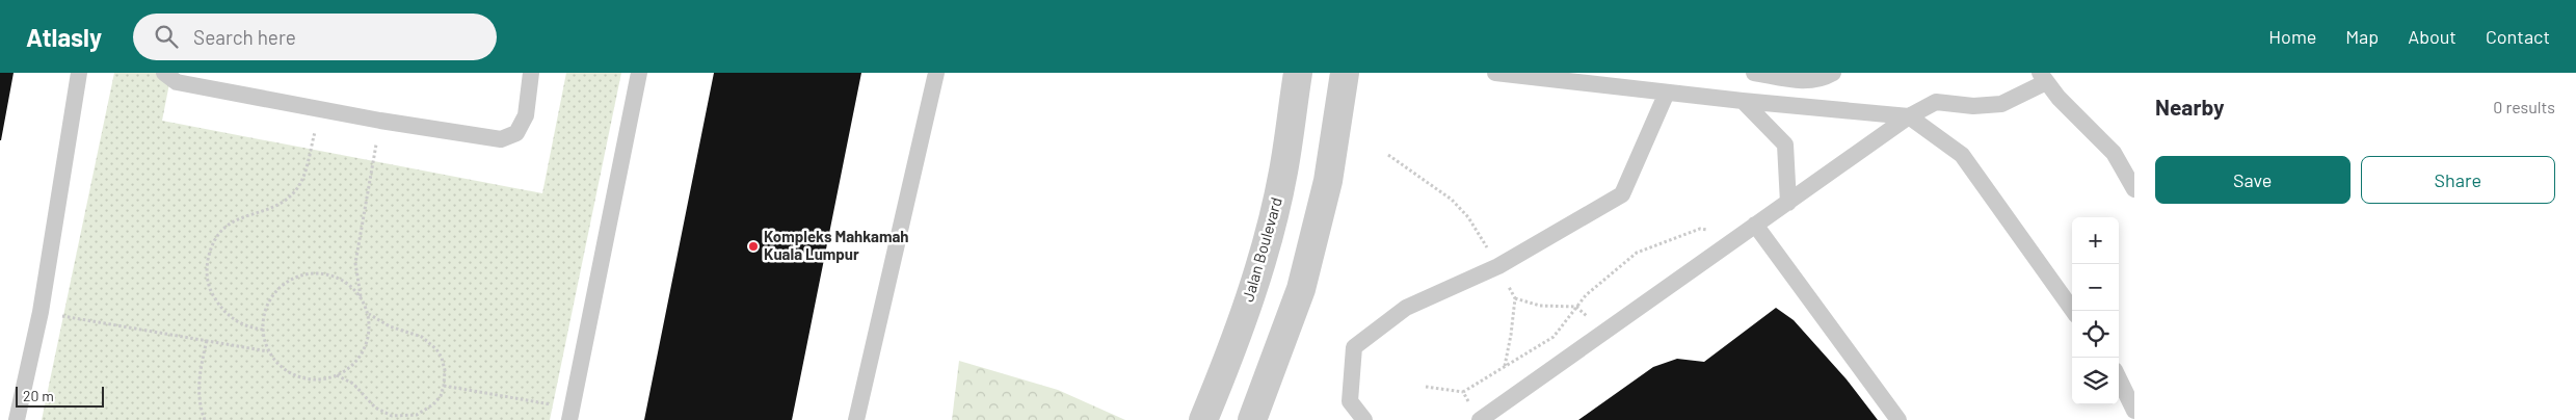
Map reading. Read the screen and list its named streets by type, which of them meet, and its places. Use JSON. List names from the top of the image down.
{
  "streets": {
    "street": ["Jalan Boulevard"]
  },
  "places": ["Kompleks Mahkamah Kuala Lumpur"],
  "scale_bar": "20 m",
  "page": {
    "header": "Atlasly",
    "search": "Search here",
    "nav": [
      "Home",
      "Map",
      "About",
      "Contact"
    ],
    "heading": ["Nearby", "0 results"],
    "buttons": ["Save", "Share"],
    "map_buttons": ["+", "−"],
    "scale": "20 m"
  }
}
